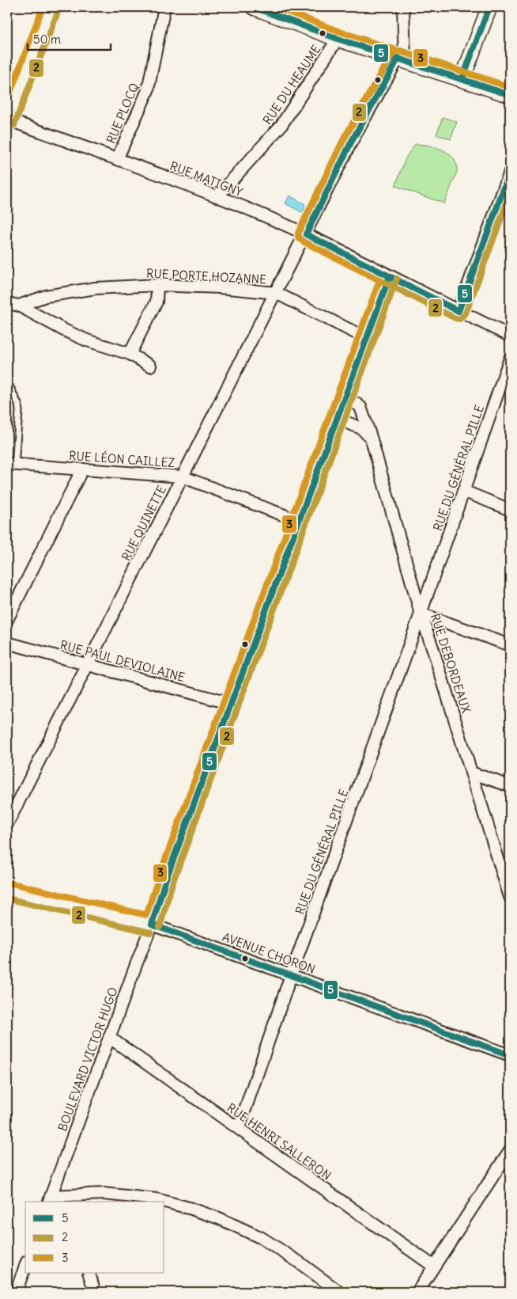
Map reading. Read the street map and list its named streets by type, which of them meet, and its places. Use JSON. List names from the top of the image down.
{
  "streets": {
    "street": [
      "RUE DU HEAUME",
      "RUE PLOCQ",
      "RUE MATIGNY",
      "RUE PORTE HOZANNE",
      "RUE LÉON CAILLEZ",
      "RUE DU GÉNÉRAL PILLE",
      "RUE QUINETTE",
      "RUE PAUL DEVIOLAINE",
      "RUE DEBORDEAUX",
      "AVENUE CHORON",
      "BOULEVARD VICTOR HUGO",
      "RUE HENRI SALLERON"
    ]
  },
  "crossings": [
    ["RUE DU HEAUME", "RUE MATIGNY"],
    ["RUE PLOCQ", "RUE MATIGNY"],
    ["RUE MATIGNY", "RUE QUINETTE"],
    ["RUE MATIGNY", "BOULEVARD VICTOR HUGO"],
    ["RUE PORTE HOZANNE", "RUE QUINETTE"],
    ["RUE LÉON CAILLEZ", "RUE QUINETTE"],
    ["RUE LÉON CAILLEZ", "BOULEVARD VICTOR HUGO"],
    ["RUE DU GÉNÉRAL PILLE", "RUE DEBORDEAUX"],
    ["RUE DU GÉNÉRAL PILLE", "AVENUE CHORON"],
    ["RUE DU GÉNÉRAL PILLE", "RUE HENRI SALLERON"],
    ["RUE QUINETTE", "RUE PAUL DEVIOLAINE"],
    ["RUE PAUL DEVIOLAINE", "BOULEVARD VICTOR HUGO"],
    ["RUE DEBORDEAUX", "BOULEVARD VICTOR HUGO"],
    ["AVENUE CHORON", "BOULEVARD VICTOR HUGO"],
    ["BOULEVARD VICTOR HUGO", "RUE HENRI SALLERON"]
  ],
  "lines": ["transit line 5", "transit line 3", "transit line 2"],
  "legend": ["5", "2", "3"],
  "scale_bar": "50 m"
}
